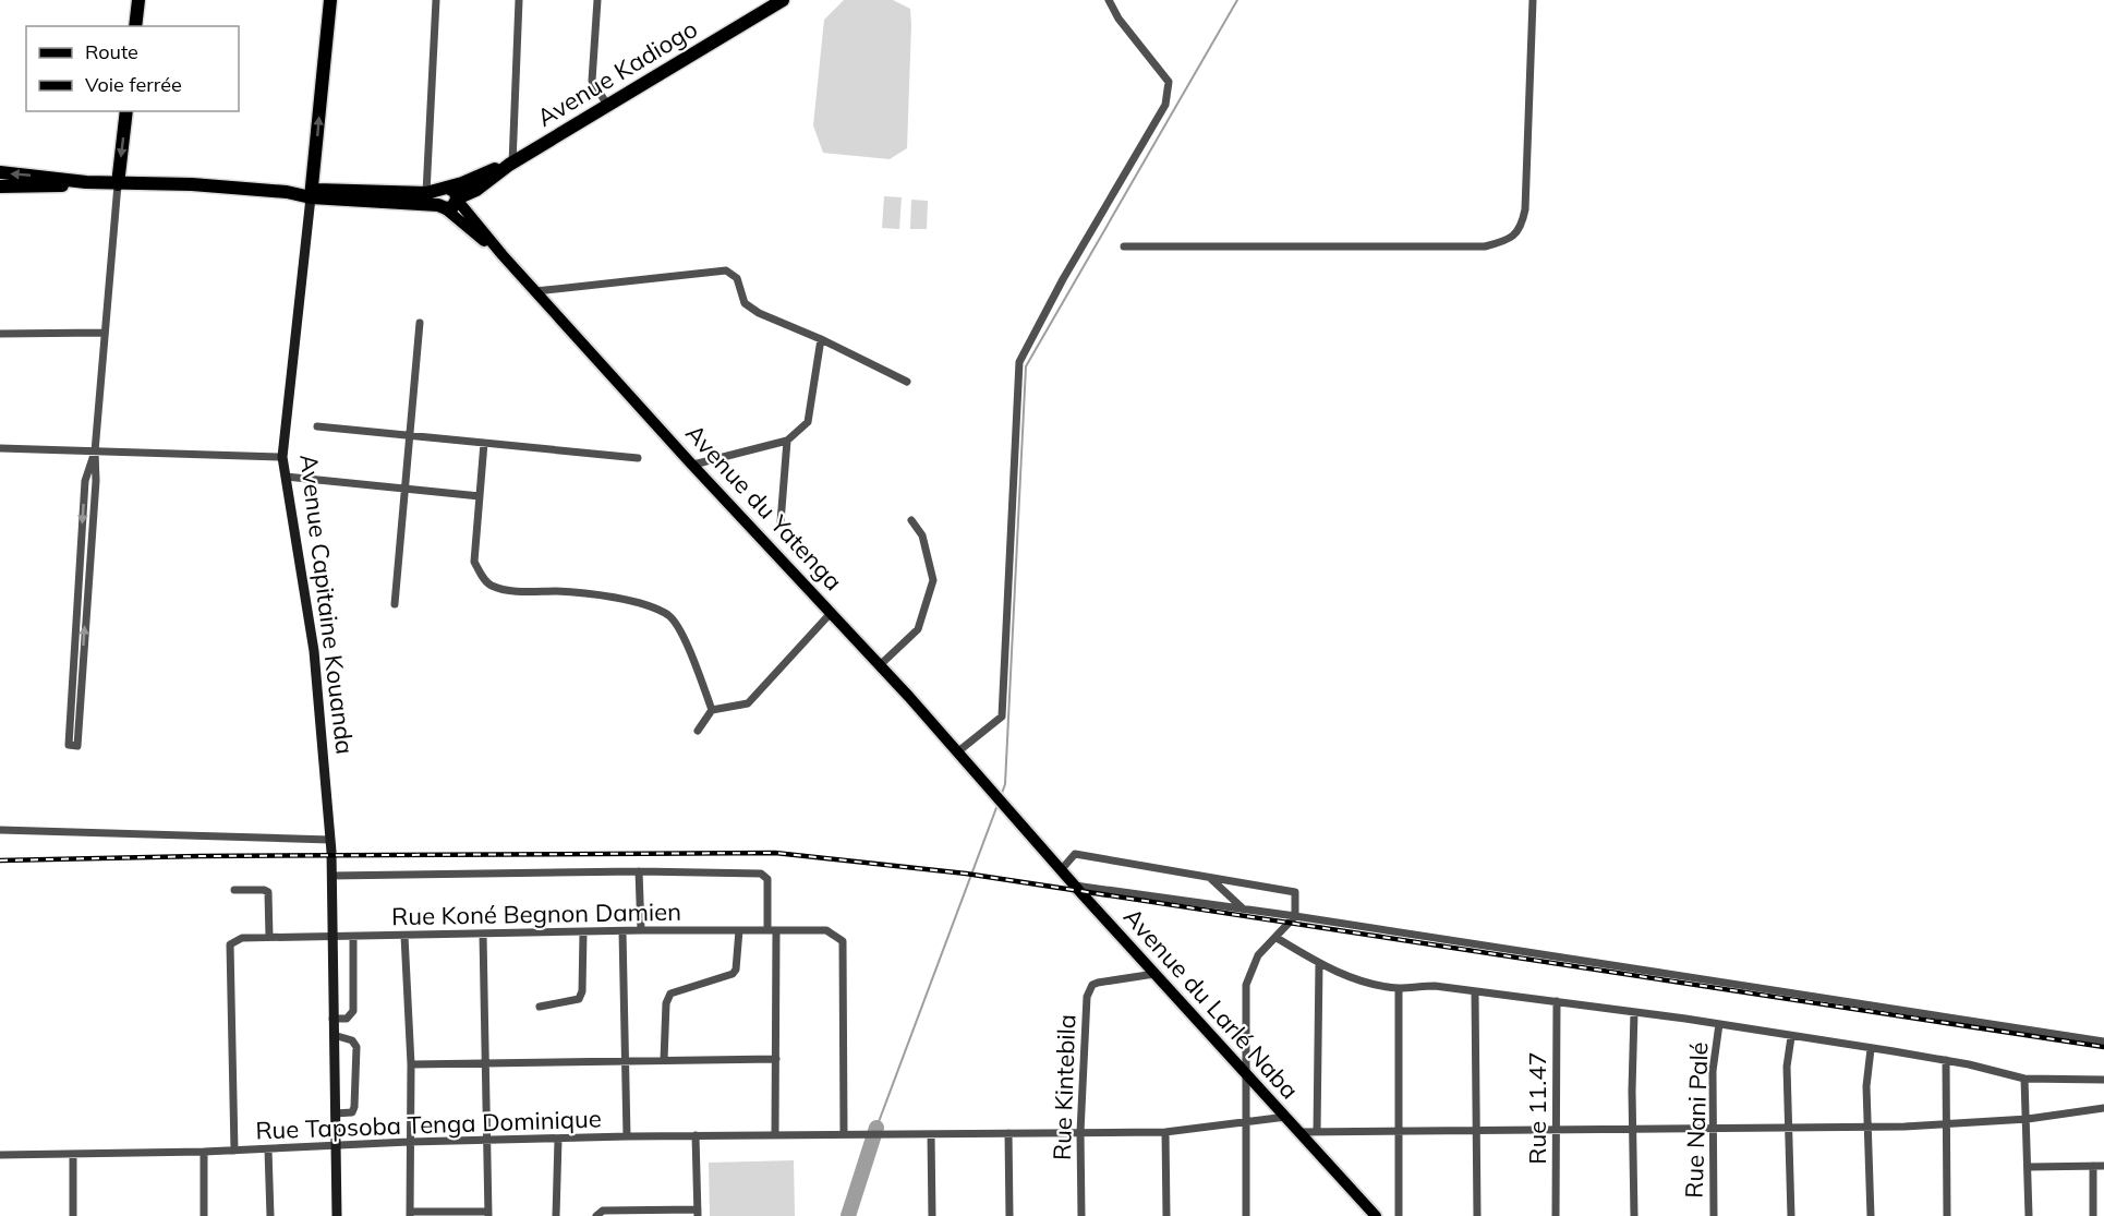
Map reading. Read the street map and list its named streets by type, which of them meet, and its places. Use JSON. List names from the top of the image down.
{
  "streets": {
    "highway": ["Avenue Kadiogo", "Avenue Capitaine Kouanda"],
    "main road": ["Avenue du Yatenga", "Avenue du Larlé Naba"],
    "street": [
      "Rue Koné Begnon Damien",
      "Rue Kintebila",
      "Rue 11.47",
      "Rue Nani Palé",
      "Rue Tapsoba Tenga Dominique"
    ]
  },
  "crossings": [
    ["Avenue Kadiogo", "Avenue du Yatenga"],
    ["Avenue du Yatenga", "Avenue du Larlé Naba"],
    ["Avenue Capitaine Kouanda", "Rue Koné Begnon Damien"],
    ["Avenue Capitaine Kouanda", "Rue Tapsoba Tenga Dominique"],
    ["Rue Koné Begnon Damien", "Rue Tapsoba Tenga Dominique"],
    ["Avenue du Larlé Naba", "Rue Kintebila"],
    ["Avenue du Larlé Naba", "Rue Tapsoba Tenga Dominique"],
    ["Rue Kintebila", "Rue Tapsoba Tenga Dominique"]
  ],
  "legend": ["Route", "Voie ferrée"]
}
